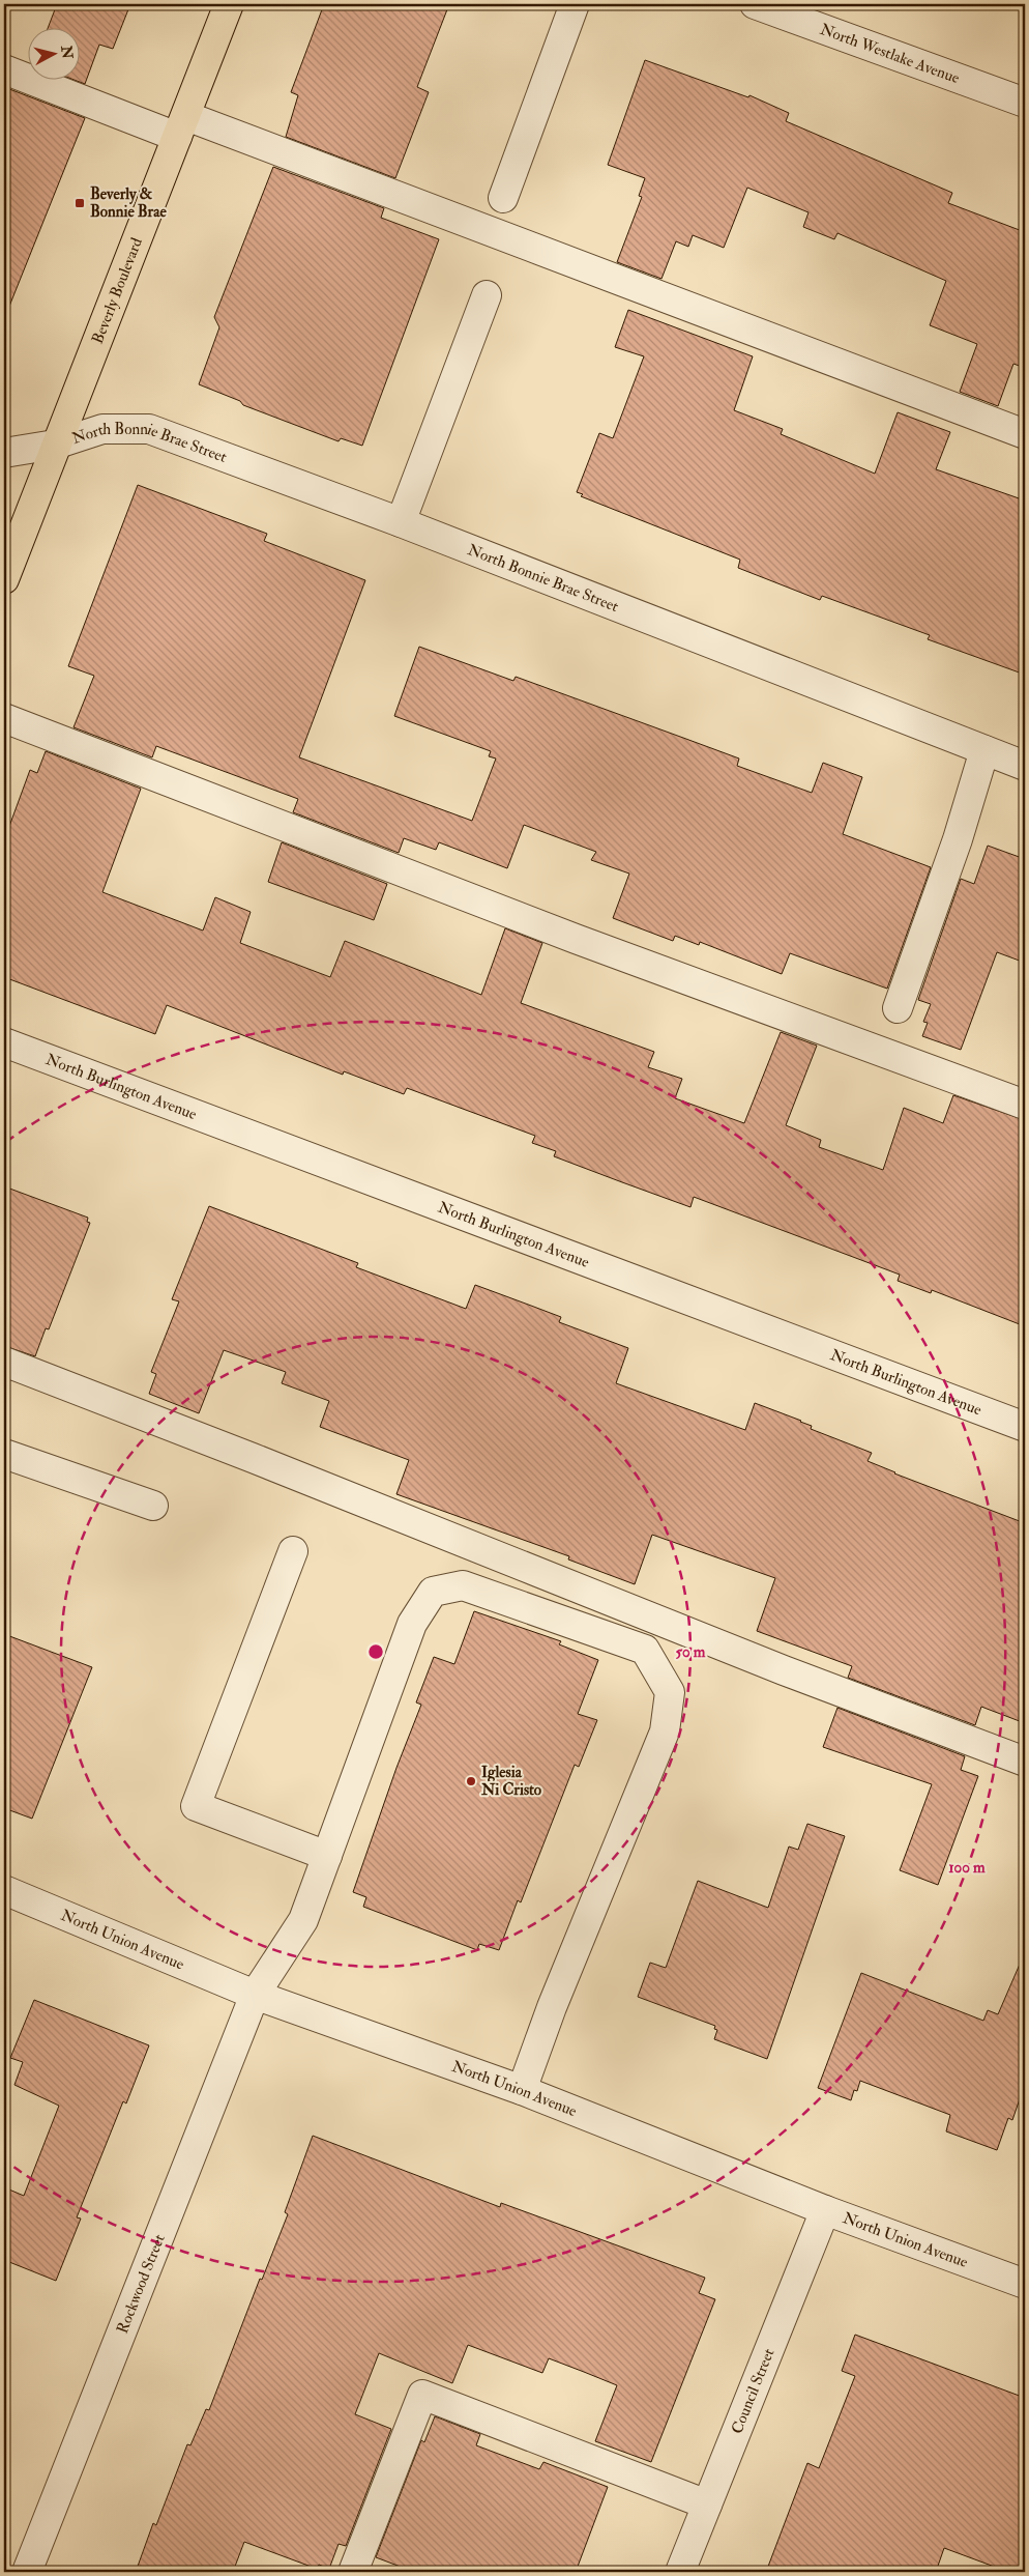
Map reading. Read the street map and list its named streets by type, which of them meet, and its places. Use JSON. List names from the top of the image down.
{
  "streets": {
    "main road": ["Beverly Boulevard"],
    "street": [
      "North Westlake Avenue",
      "North Bonnie Brae Street",
      "North Burlington Avenue",
      "North Union Avenue",
      "Rockwood Street",
      "Council Street"
    ]
  },
  "crossings": [
    ["Beverly Boulevard", "North Bonnie Brae Street"],
    ["North Union Avenue", "Rockwood Street"],
    ["North Union Avenue", "Council Street"]
  ],
  "places": {
    "transit": ["Beverly & Bonnie Brae"],
    "other": ["Iglesia Ni Cristo"]
  },
  "north": "right",
  "rings": ["50 m", "100 m"]
}
